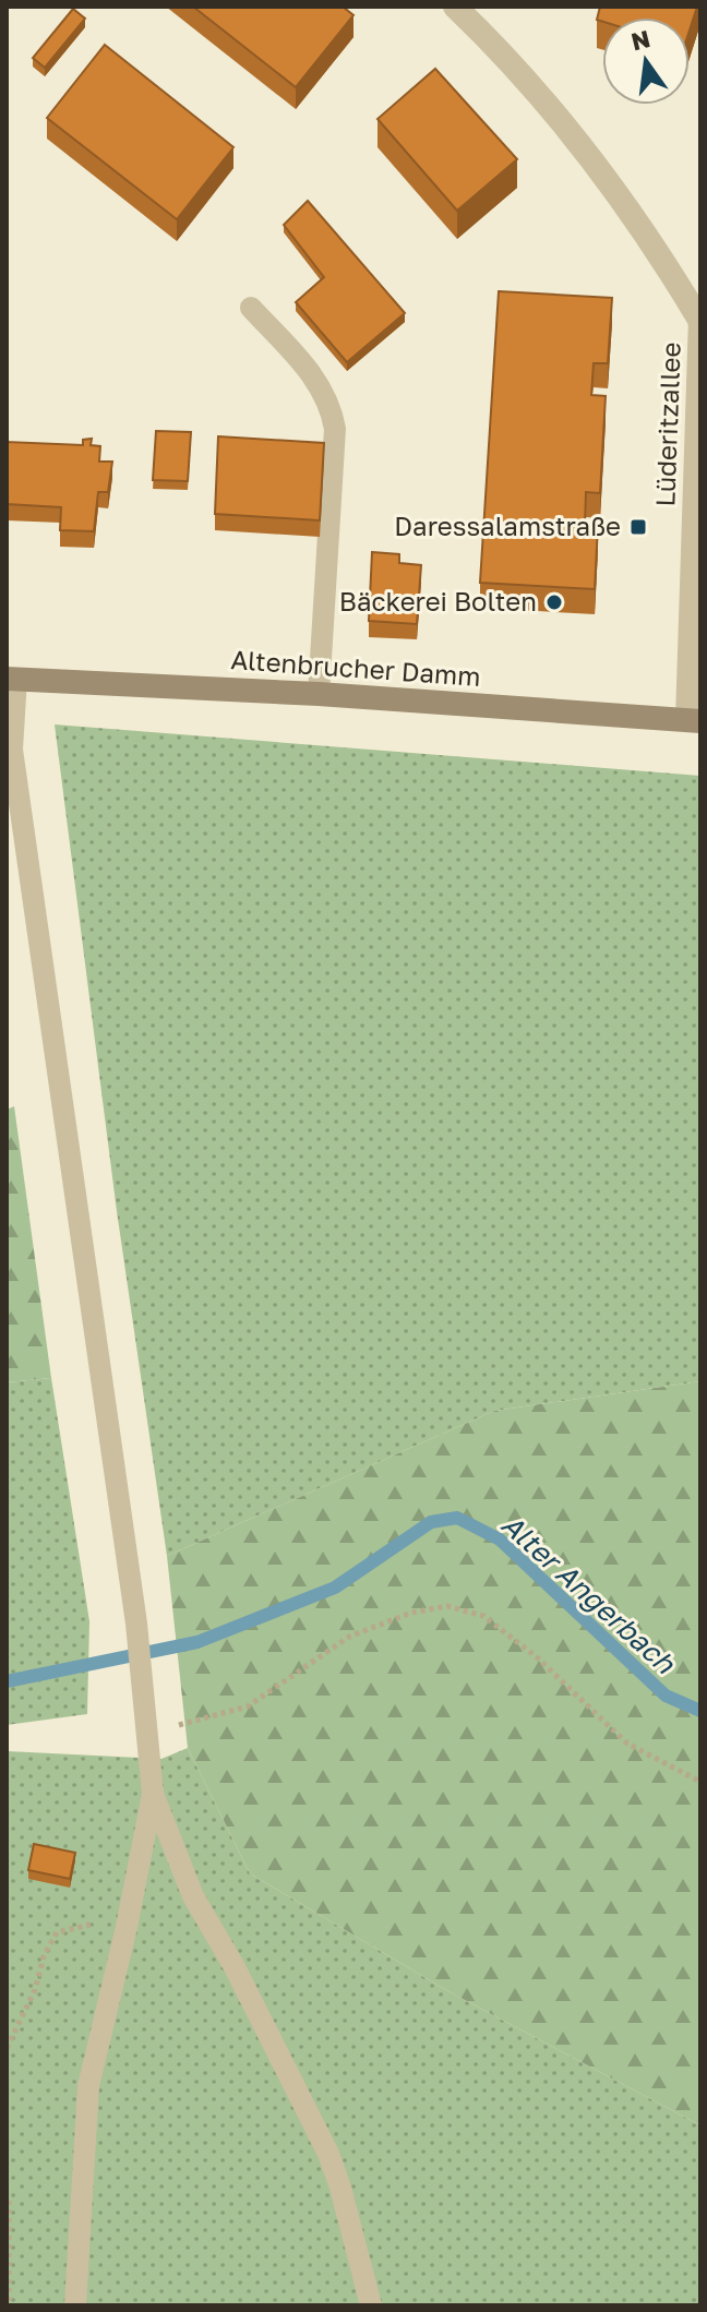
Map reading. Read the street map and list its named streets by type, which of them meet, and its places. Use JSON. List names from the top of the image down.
{
  "streets": {
    "main road": ["Altenbrucher Damm"],
    "street": ["Lüderitzallee"]
  },
  "crossings": [
    ["Lüderitzallee", "Altenbrucher Damm"]
  ],
  "water": ["Alter Angerbach"],
  "places": {
    "transit": ["Daressalamstraße"],
    "other": ["Bäckerei Bolten"]
  },
  "north": "top"
}
